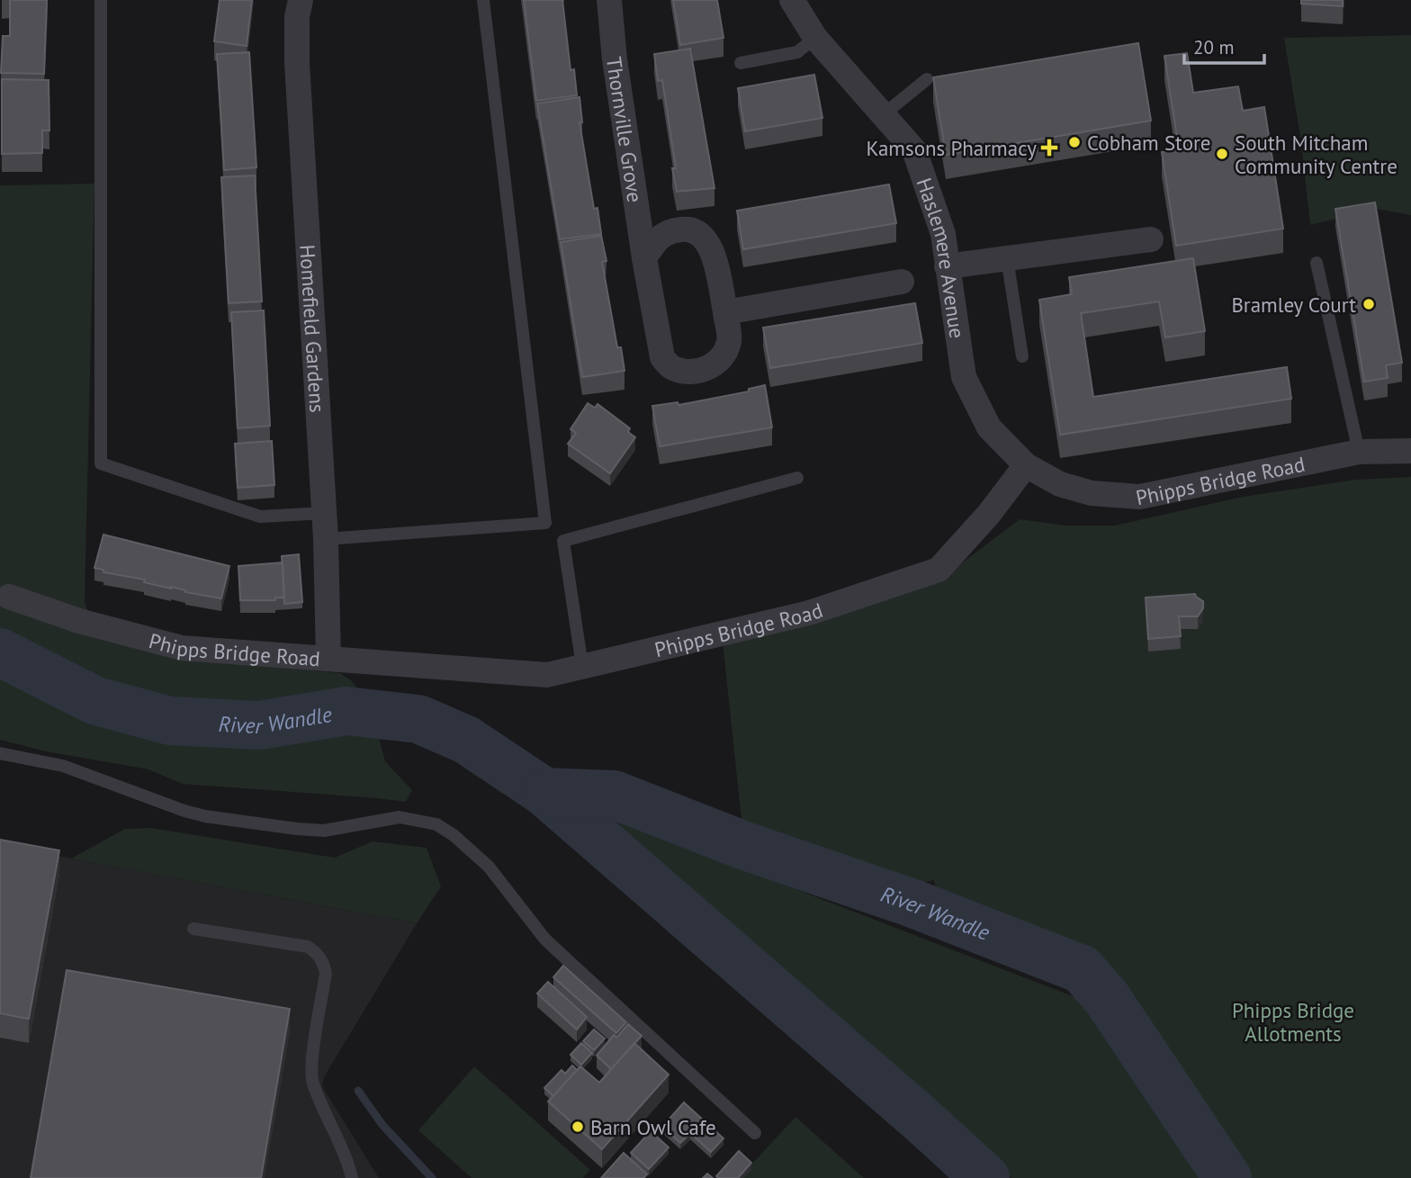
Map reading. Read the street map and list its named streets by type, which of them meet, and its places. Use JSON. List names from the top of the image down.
{
  "streets": {
    "street": [
      "Thornville Grove",
      "Haslemere Avenue",
      "Homefield Gardens",
      "Phipps Bridge Road"
    ]
  },
  "crossings": [
    ["Haslemere Avenue", "Phipps Bridge Road"],
    ["Homefield Gardens", "Phipps Bridge Road"]
  ],
  "water": ["River Wandle"],
  "parks": ["Phipps Bridge Allotments"],
  "places": {
    "other": [
      "Cobham Store",
      "South Mitcham Community Centre",
      "Bramley Court",
      "Barn Owl Cafe"
    ],
    "health": ["Kamsons Pharmacy"]
  },
  "scale_bar": "20 m"
}
